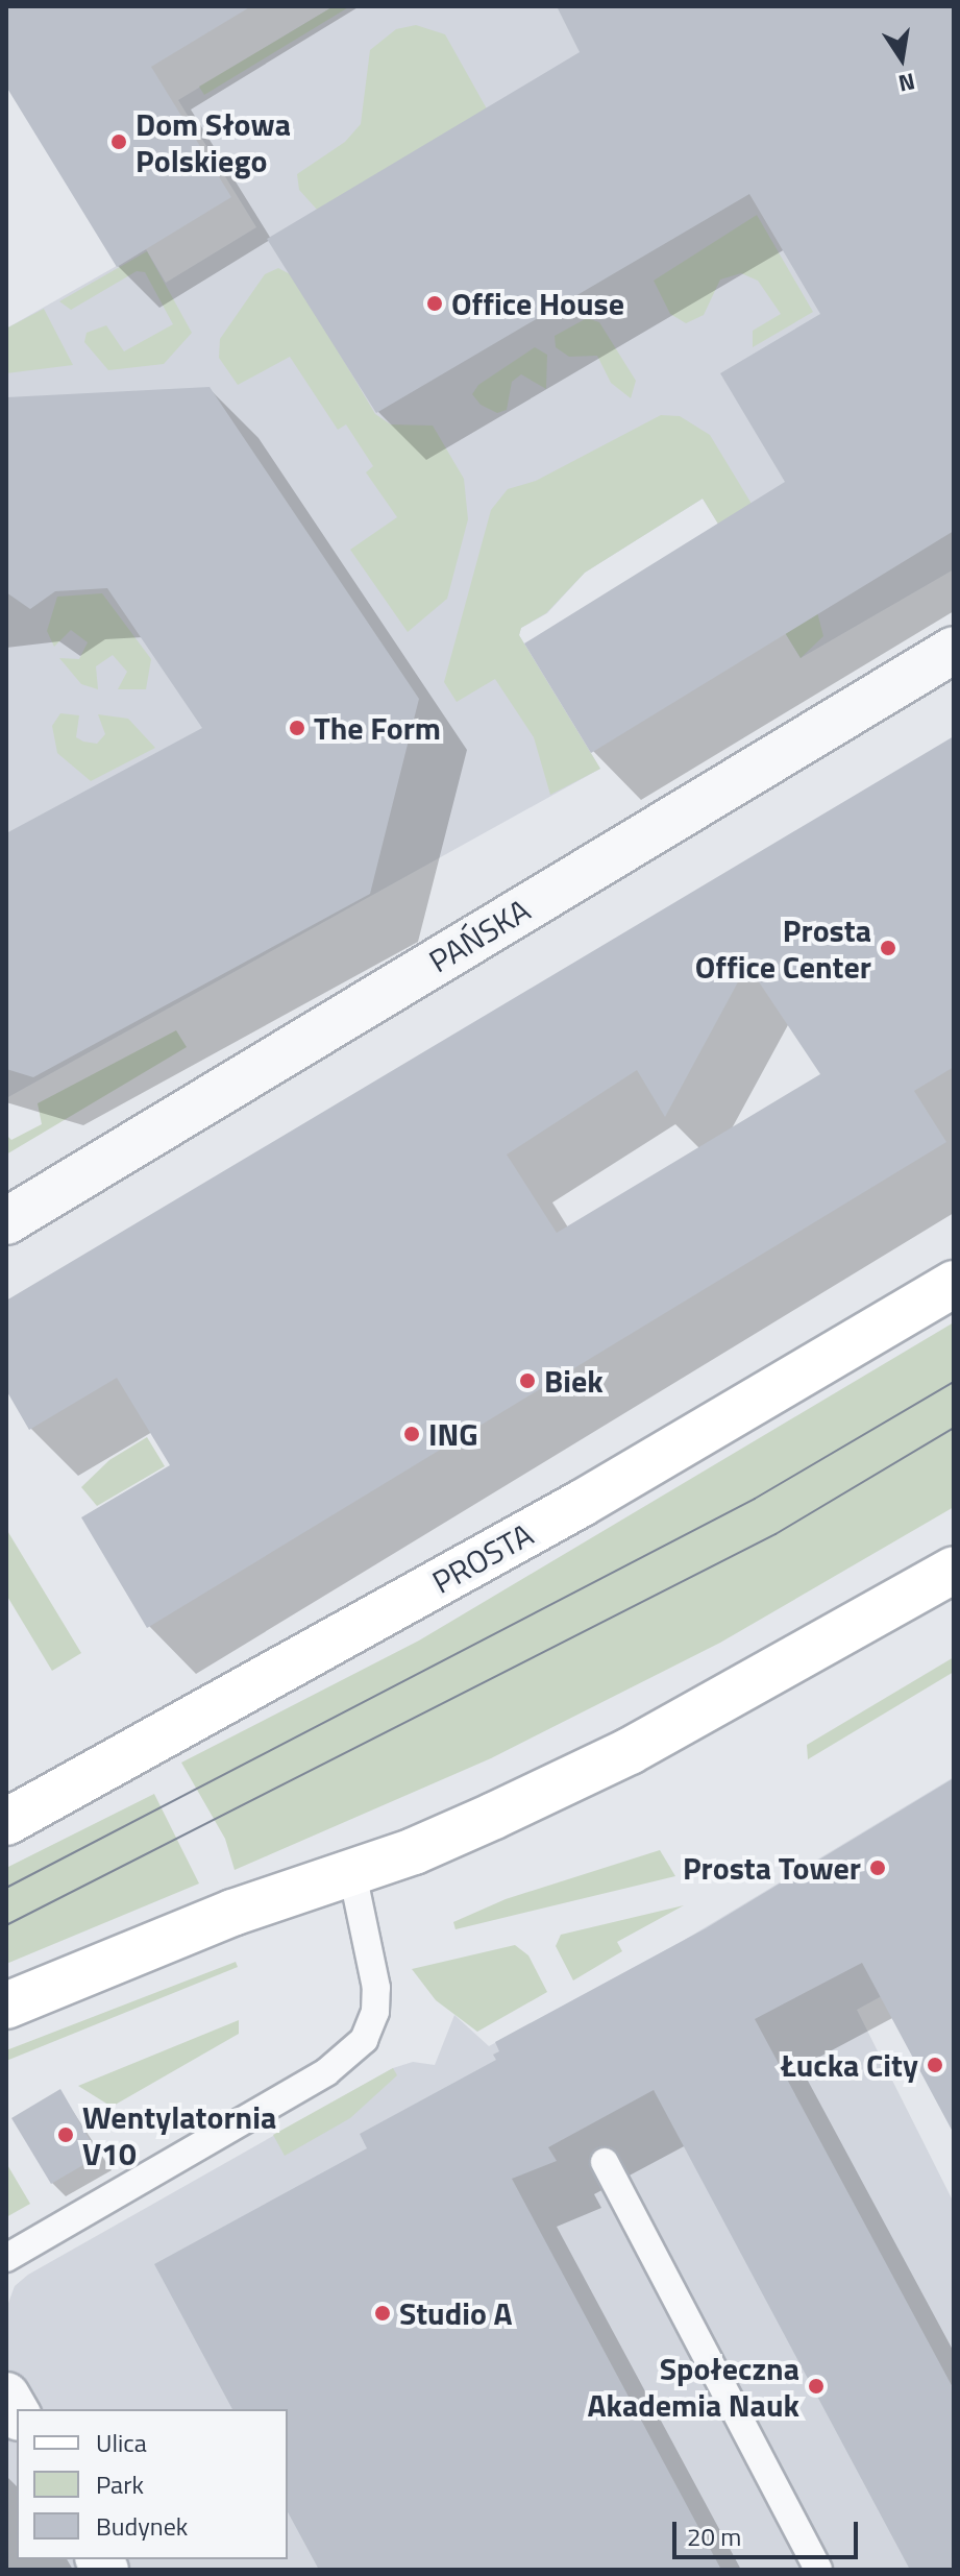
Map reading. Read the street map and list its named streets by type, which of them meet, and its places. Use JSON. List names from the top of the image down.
{
  "streets": {
    "main road": ["PROSTA"],
    "street": ["PAŃSKA"]
  },
  "places": [
    "Dom Słowa Polskiego",
    "Office House",
    "The Form",
    "Prosta Office Center",
    "Biek",
    "ING",
    "Prosta Tower",
    "Łucka City",
    "Wentylatornia V10",
    "Studio A",
    "Społeczna Akademia Nauk"
  ],
  "legend": ["Ulica", "Park", "Budynek"],
  "scale_bar": "20 m",
  "north": "bottom"
}
